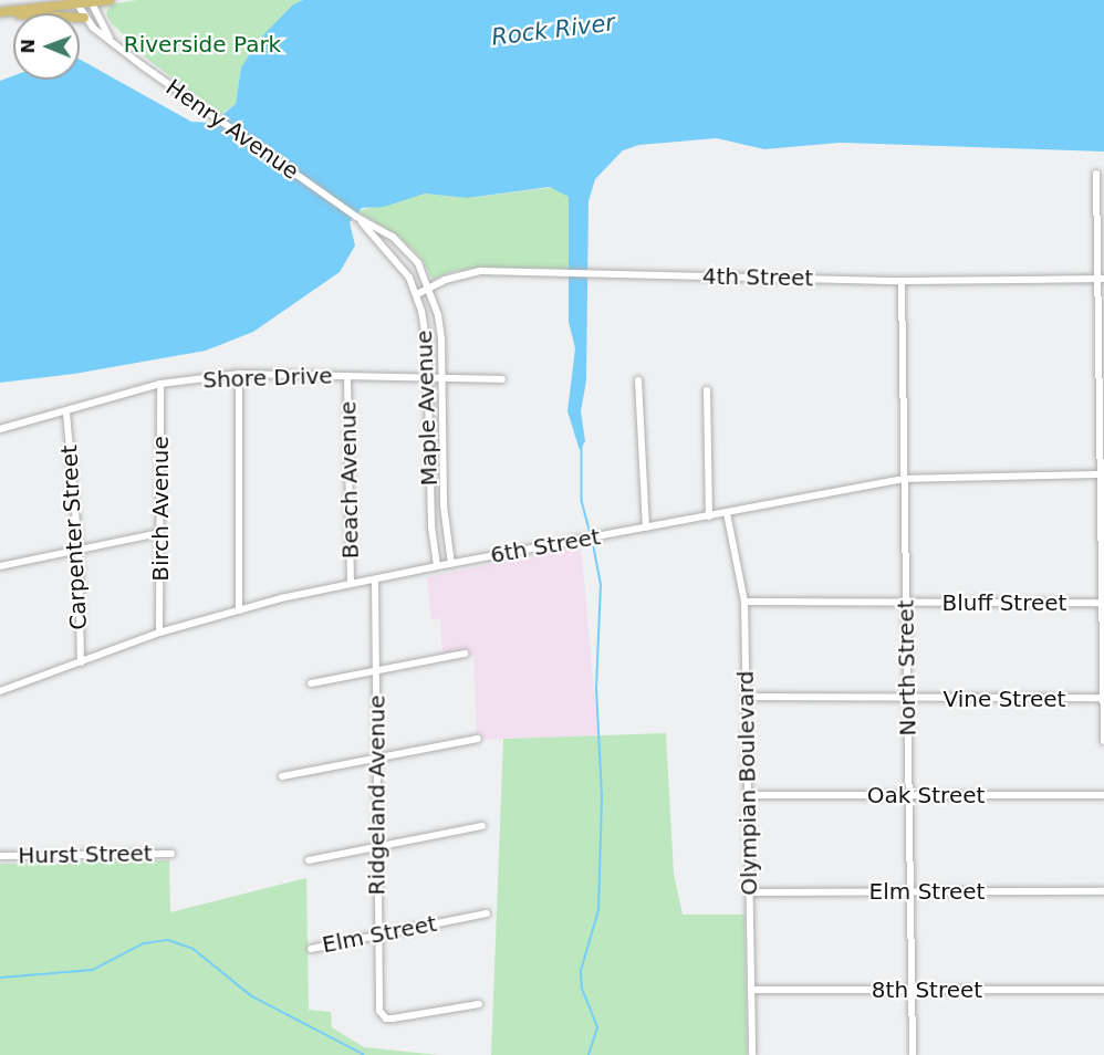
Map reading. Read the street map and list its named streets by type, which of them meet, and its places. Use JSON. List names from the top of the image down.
{
  "streets": {
    "street": [
      "Henry Avenue",
      "4th Street",
      "Shore Drive",
      "Maple Avenue",
      "Beach Avenue",
      "Birch Avenue",
      "Carpenter Street",
      "6th Street",
      "Bluff Street",
      "North Street",
      "Vine Street",
      "Olympian Boulevard",
      "Ridgeland Avenue",
      "Oak Street",
      "Hurst Street",
      "Elm Street",
      "8th Street"
    ]
  },
  "crossings": [
    ["Henry Avenue", "Maple Avenue"],
    ["4th Street", "Maple Avenue"],
    ["4th Street", "North Street"],
    ["Shore Drive", "Maple Avenue"],
    ["Shore Drive", "Beach Avenue"],
    ["Shore Drive", "Birch Avenue"],
    ["Shore Drive", "Carpenter Street"],
    ["Maple Avenue", "6th Street"],
    ["Beach Avenue", "6th Street"],
    ["Birch Avenue", "6th Street"],
    ["Carpenter Street", "6th Street"],
    ["6th Street", "North Street"],
    ["6th Street", "Olympian Boulevard"],
    ["6th Street", "Ridgeland Avenue"],
    ["Bluff Street", "North Street"],
    ["Bluff Street", "Olympian Boulevard"],
    ["North Street", "Vine Street"],
    ["North Street", "Oak Street"],
    ["North Street", "Elm Street"],
    ["North Street", "8th Street"],
    ["Vine Street", "Olympian Boulevard"],
    ["Olympian Boulevard", "Oak Street"],
    ["Olympian Boulevard", "Elm Street"],
    ["Olympian Boulevard", "8th Street"],
    ["Ridgeland Avenue", "Elm Street"]
  ],
  "water": ["Rock River"],
  "parks": ["Riverside Park"],
  "north": "left"
}
